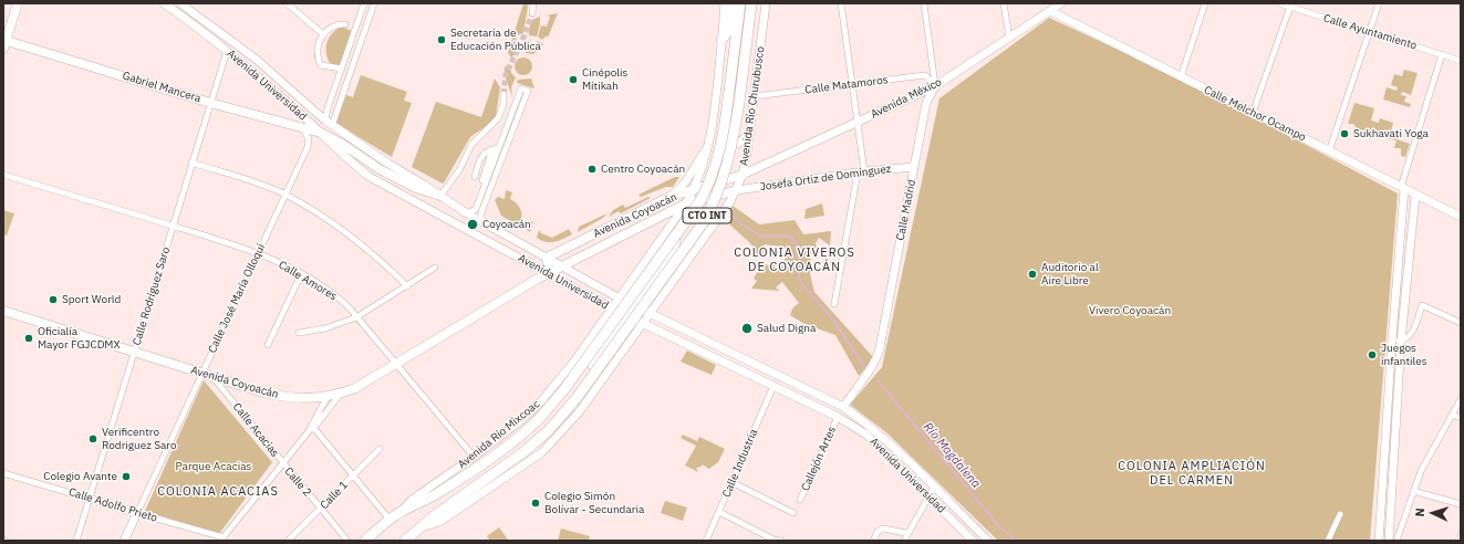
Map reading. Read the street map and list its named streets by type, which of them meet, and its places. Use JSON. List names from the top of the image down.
{
  "streets": {
    "highway": ["CTO INT", "Avenida Río Mixcoac"],
    "main road": [
      "Avenida Universidad",
      "Gabriel Mancera",
      "Avenida México",
      "Avenida Río Churubusco",
      "Calle Melchor Ocampo",
      "Josefa Ortiz de Domínguez",
      "Calle Madrid",
      "Avenida Coyoacán",
      "Calle José María Olloqui",
      "Calle Adolfo Prieto"
    ],
    "street": [
      "Calle Ayuntamiento",
      "Calle Matamoros",
      "Calle Amores",
      "Calle Rodríguez Saro",
      "Calle Acacias",
      "Callejón Artes",
      "Calle Industria",
      "Calle 2",
      "Calle 1"
    ]
  },
  "crossings": [
    ["Avenida Universidad", "Gabriel Mancera"],
    ["Avenida Universidad", "Avenida Río Churubusco"],
    ["Avenida Universidad", "Calle Madrid"],
    ["Avenida Universidad", "Avenida Coyoacán"],
    ["Avenida Universidad", "CTO INT"],
    ["Avenida Universidad", "Calle Rodríguez Saro"],
    ["Avenida Universidad", "Calle José María Olloqui"],
    ["Avenida Universidad", "Avenida Río Mixcoac"],
    ["Avenida Universidad", "Callejón Artes"],
    ["Avenida Universidad", "Calle Industria"],
    ["Calle Matamoros", "Avenida México"],
    ["Calle Matamoros", "Avenida Río Churubusco"],
    ["Calle Matamoros", "Calle Madrid"],
    ["Gabriel Mancera", "Calle Rodríguez Saro"],
    ["Gabriel Mancera", "Calle José María Olloqui"],
    ["Avenida México", "Avenida Río Churubusco"],
    ["Avenida México", "Calle Melchor Ocampo"],
    ["Avenida México", "Calle Madrid"],
    ["Avenida México", "Avenida Coyoacán"],
    ["Avenida Río Churubusco", "Josefa Ortiz de Domínguez"],
    ["Avenida Río Churubusco", "Avenida Coyoacán"],
    ["Avenida Río Churubusco", "CTO INT"],
    ["Josefa Ortiz de Domínguez", "Calle Madrid"],
    ["Josefa Ortiz de Domínguez", "Avenida Coyoacán"],
    ["Avenida Coyoacán", "CTO INT"],
    ["Avenida Coyoacán", "Calle Amores"],
    ["Avenida Coyoacán", "Calle Rodríguez Saro"],
    ["Avenida Coyoacán", "Calle José María Olloqui"],
    ["Avenida Coyoacán", "Calle Acacias"],
    ["CTO INT", "Avenida Río Mixcoac"],
    ["Calle Amores", "Calle Rodríguez Saro"],
    ["Calle Amores", "Calle José María Olloqui"],
    ["Calle Amores", "Avenida Río Mixcoac"],
    ["Calle Rodríguez Saro", "Calle Adolfo Prieto"],
    ["Calle José María Olloqui", "Calle Adolfo Prieto"],
    ["Calle Acacias", "Calle 2"],
    ["Calle 2", "Calle 1"]
  ],
  "districts": ["COLONIA VIVEROS DE COYOACÁN", "COLONIA AMPLIACIÓN DEL CARMEN", "COLONIA ACACIAS"],
  "water": ["Río Magdalena"],
  "parks": ["Vivero Coyoacán", "Parque Acacias"],
  "places": [
    "Secretaría de Educación Pública",
    "Cinépolis Mítikah",
    "Sukhavati Yoga",
    "Centro Coyoacán",
    "Coyoacán",
    "Auditorio al Aire Libre",
    "Sport World",
    "Salud Digna",
    "Oficialía Mayor FGJCDMX",
    "Juegos infantiles",
    "Verificentro Rodriguez Saro",
    "Colegio Avante",
    "Colegio Simón Bolívar - Secundaria"
  ],
  "north": "left"
}
